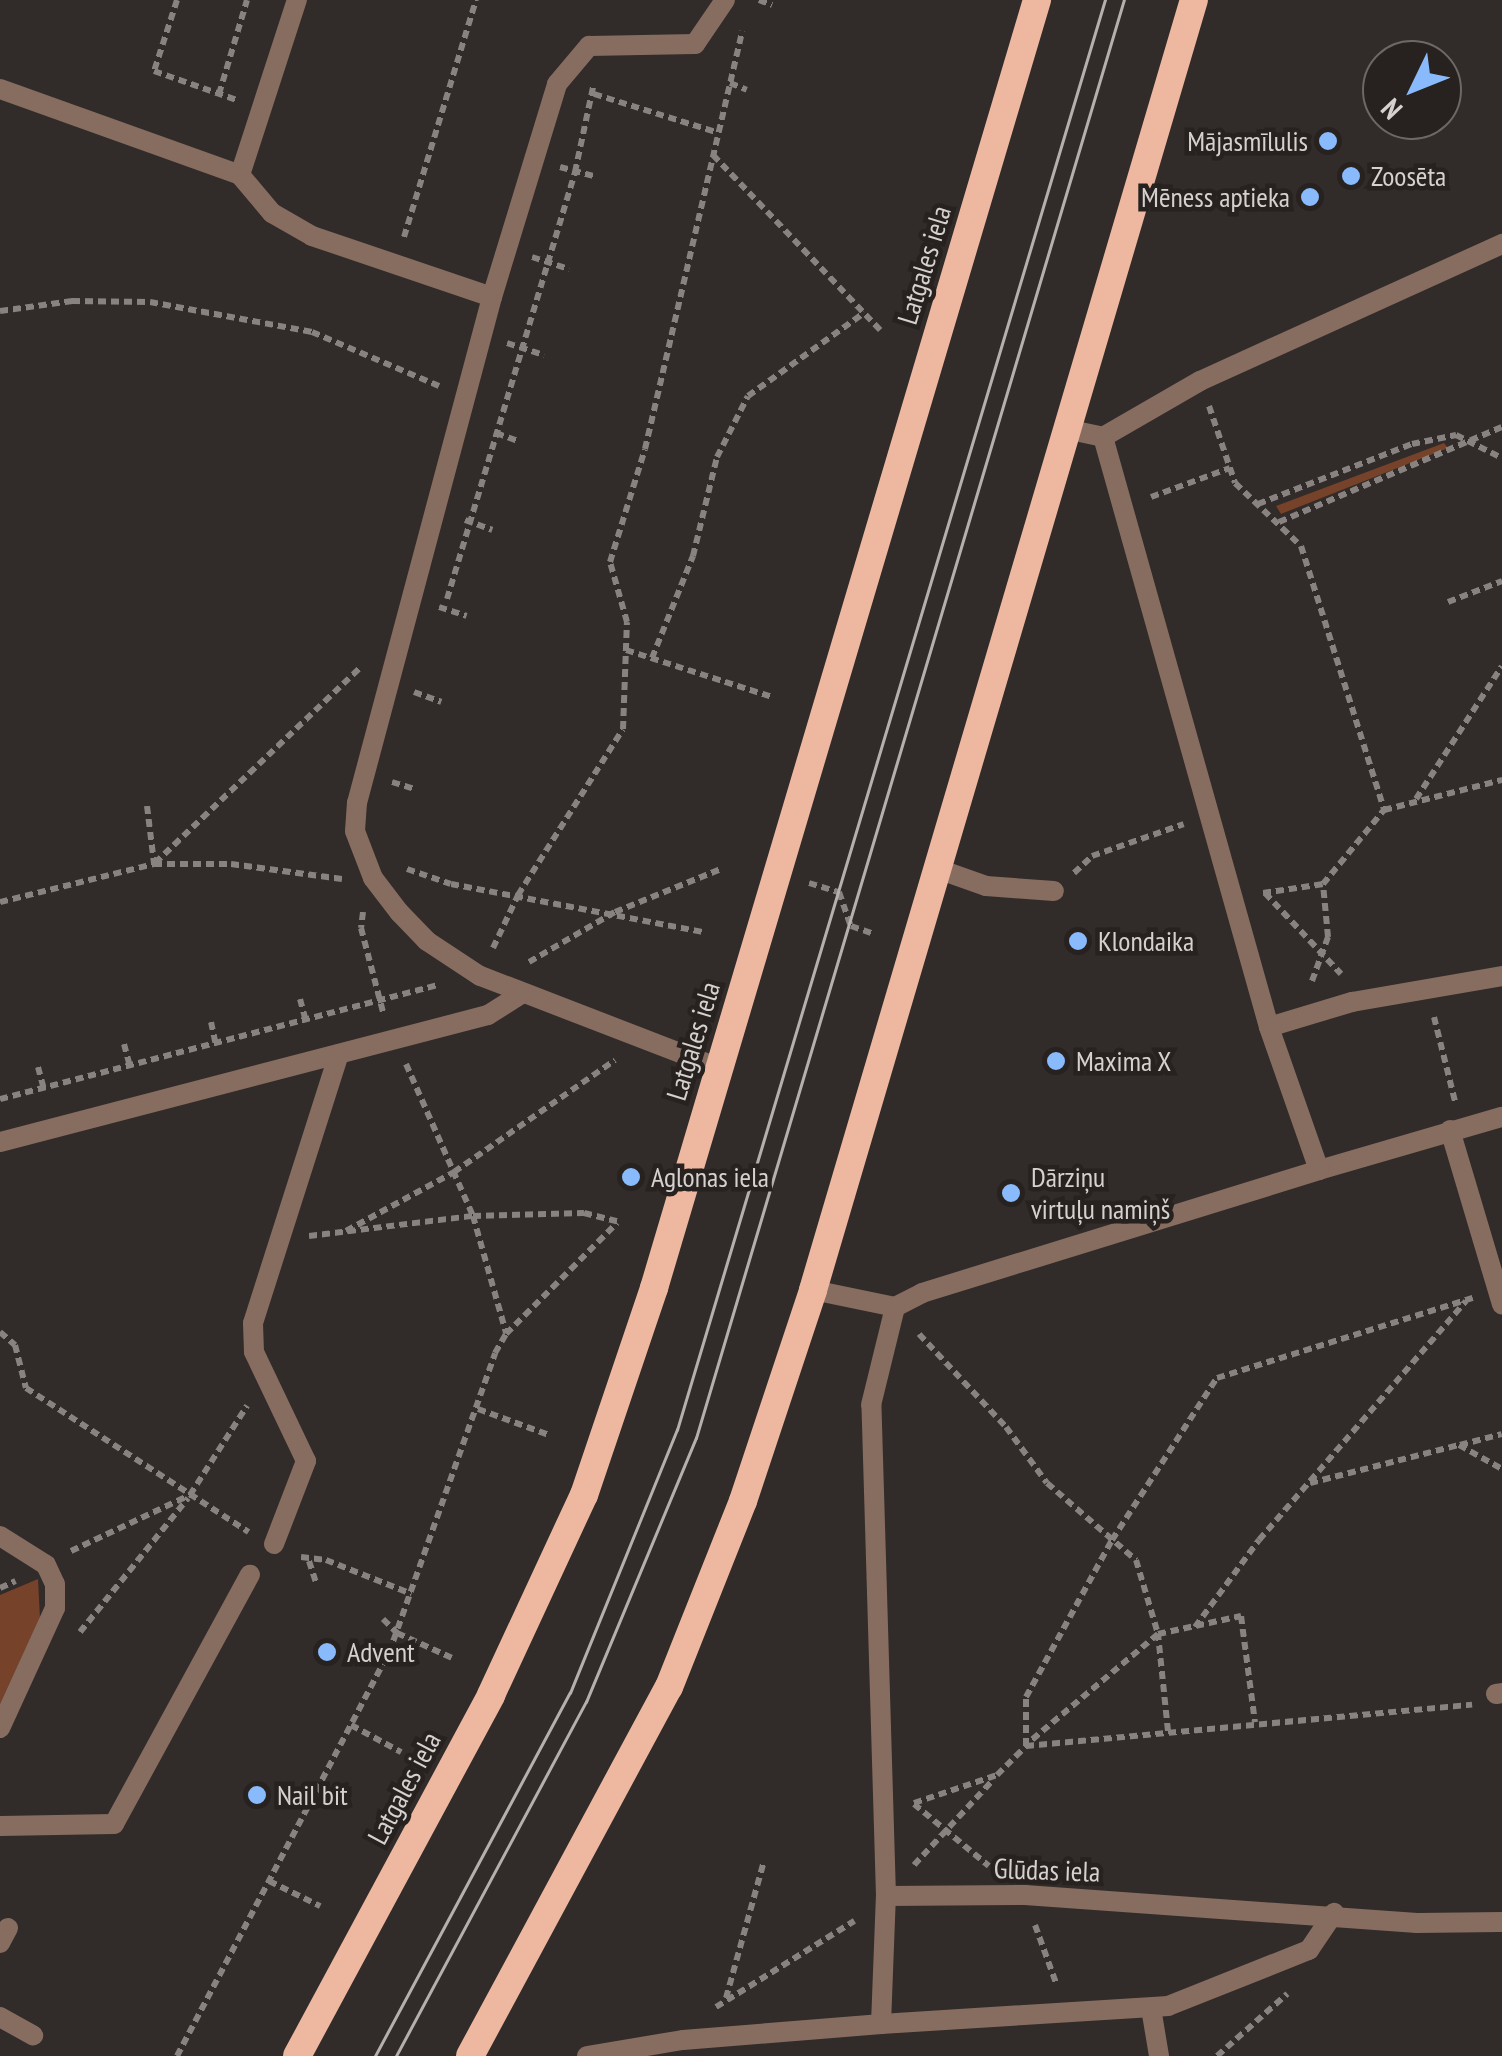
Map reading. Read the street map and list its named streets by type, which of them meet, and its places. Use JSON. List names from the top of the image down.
{
  "streets": {
    "highway": ["Latgales iela"],
    "street": ["Glūdas iela"]
  },
  "places": [
    "Mājasmīlulis",
    "Zoosēta",
    "Mēness aptieka",
    "Klondaika",
    "Maxima X",
    "Aglonas iela",
    "Dārziņu virtuļu namiņš",
    "Advent",
    "Nail bit"
  ],
  "north": "bottom left"
}
